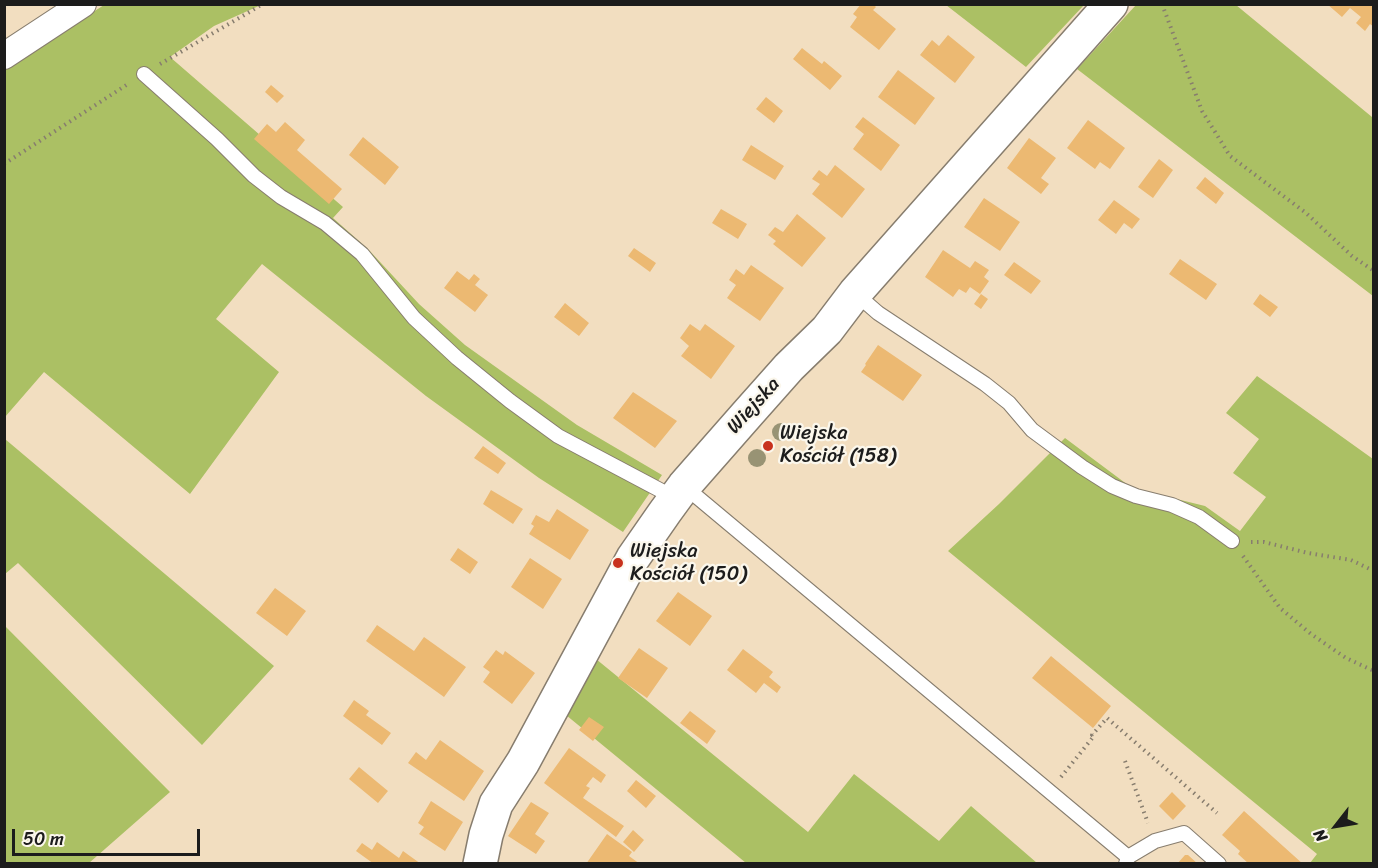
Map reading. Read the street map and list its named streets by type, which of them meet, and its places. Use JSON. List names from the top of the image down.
{
  "streets": {
    "street": ["Wiejska"]
  },
  "places": ["Wiejska Kościół (158)", "Wiejska Kościół (150)"],
  "scale_bar": "50 m",
  "north": "bottom left"
}
